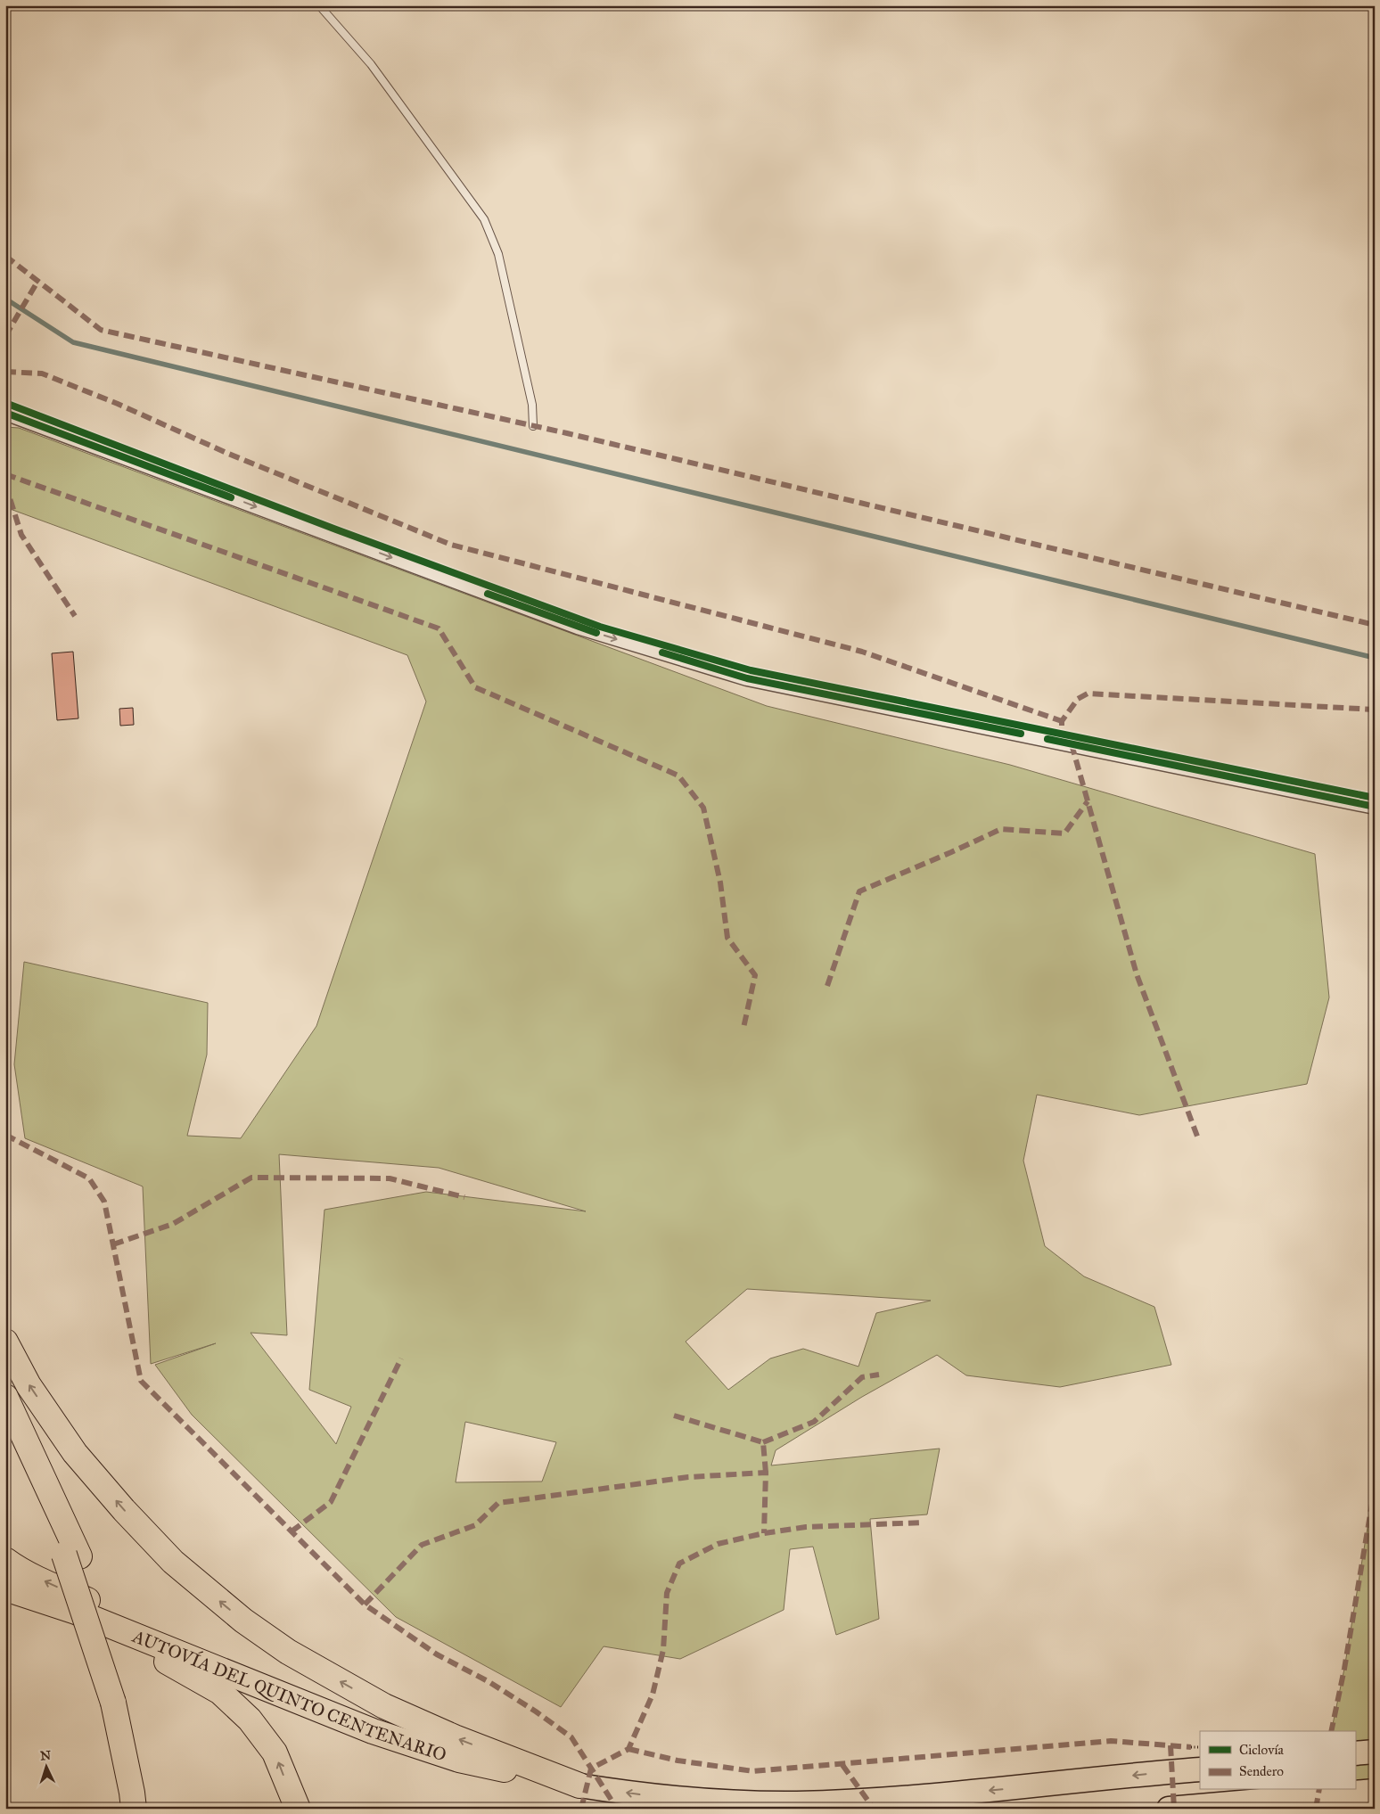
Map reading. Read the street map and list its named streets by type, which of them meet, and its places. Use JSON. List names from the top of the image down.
{
  "streets": {
    "highway": ["AUTOVÍA DEL QUINTO CENTENARIO"]
  },
  "legend": ["Ciclovía", "Sendero"],
  "north": "top"
}
